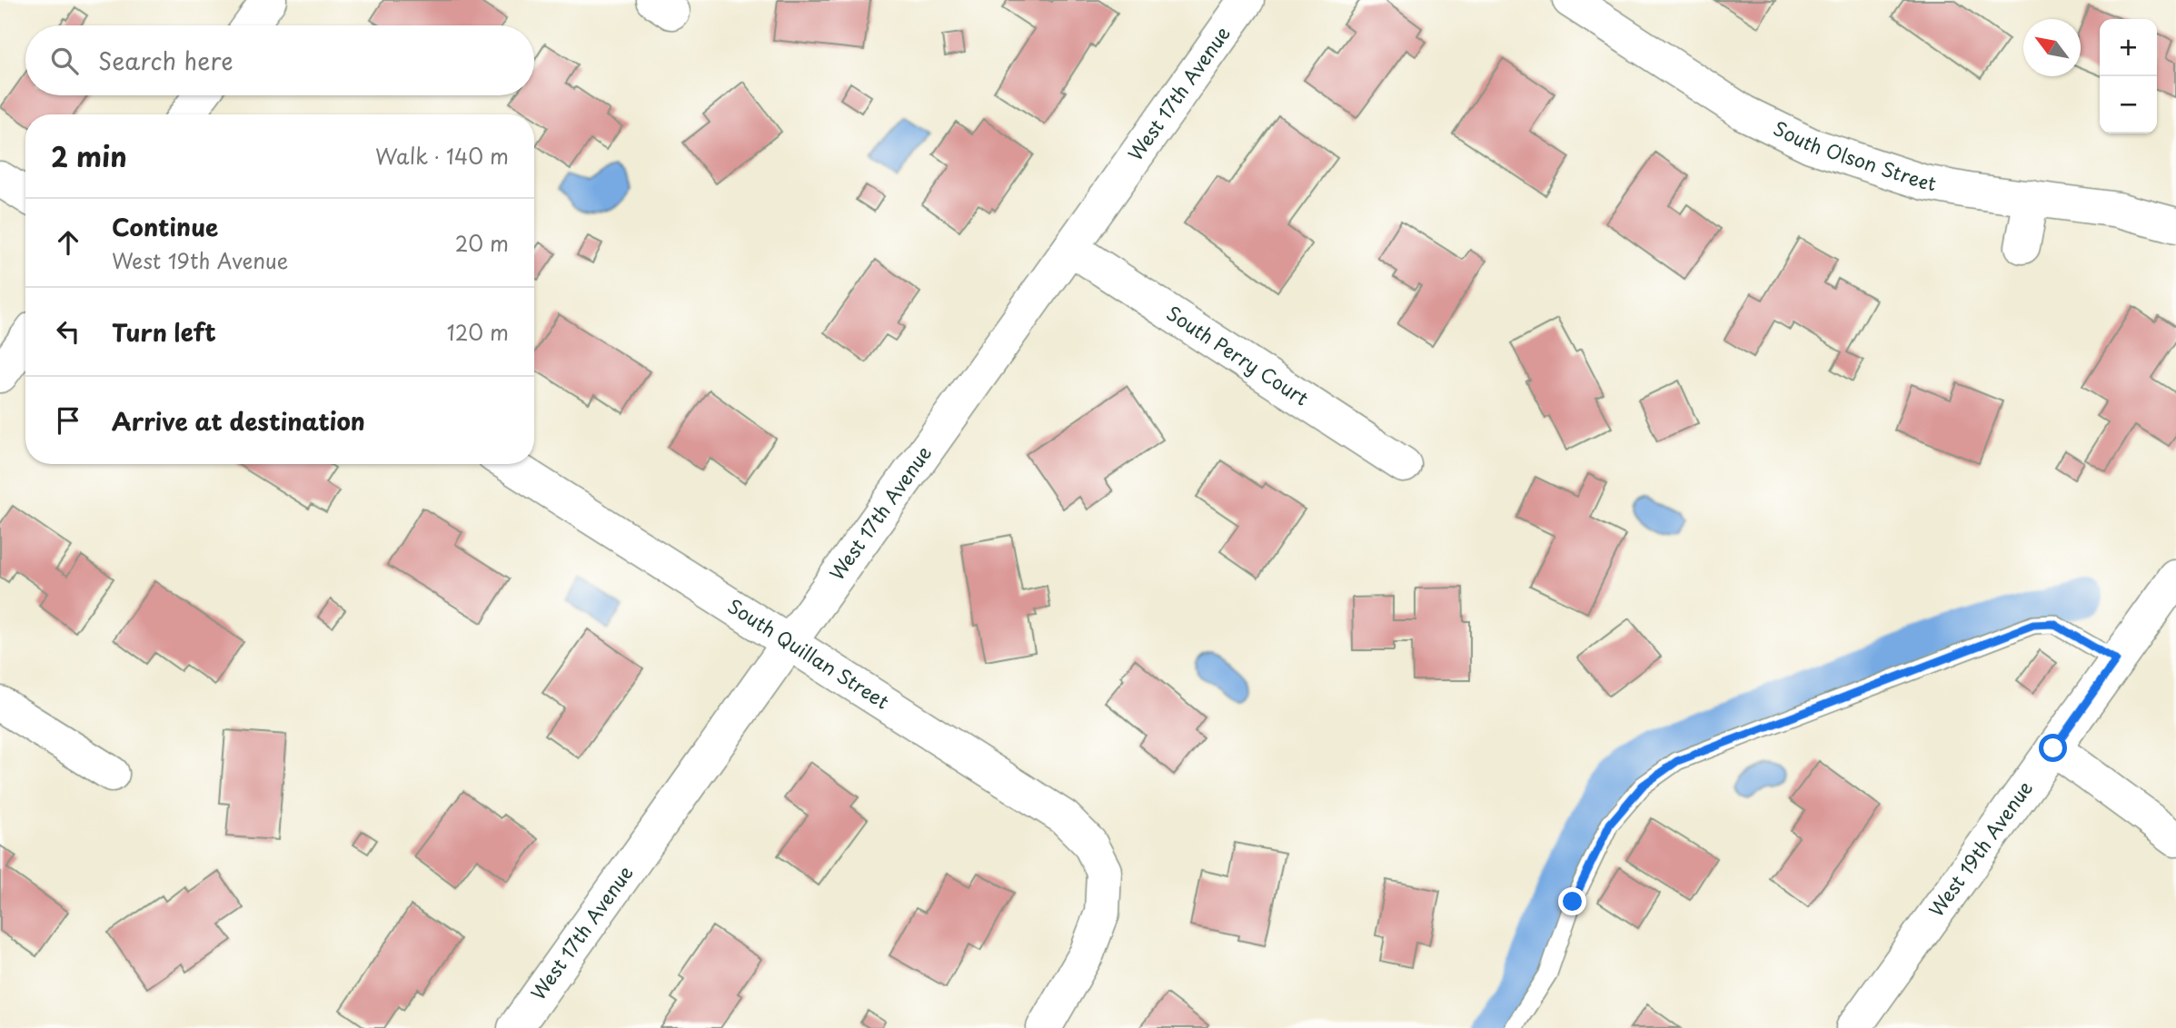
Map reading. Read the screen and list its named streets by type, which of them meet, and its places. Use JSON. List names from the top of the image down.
{
  "streets": {
    "street": [
      "West 17th Avenue",
      "South Olson Street",
      "South Perry Court",
      "South Quillan Street",
      "West 19th Avenue"
    ]
  },
  "crossings": [
    ["West 17th Avenue", "South Perry Court"],
    ["West 17th Avenue", "South Quillan Street"]
  ],
  "north": "top left",
  "page": {
    "map_buttons": ["+", "−"],
    "search": "Search here",
    "heading": ["2 min", "Walk · 140 m"],
    "list": [
      ["Continue", "West 19th Avenue", "20 m"],
      ["Turn left", "120 m"],
      "Arrive at destination"
    ]
  }
}
